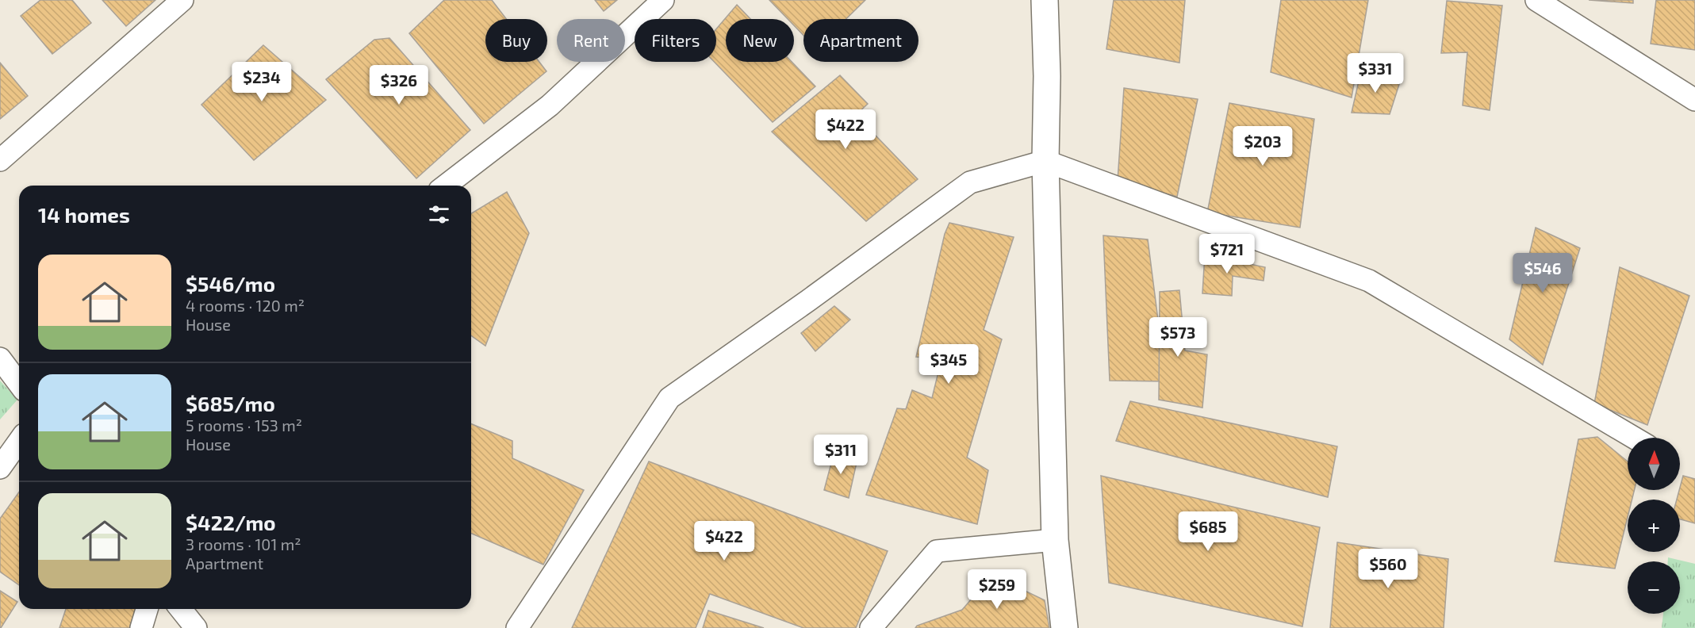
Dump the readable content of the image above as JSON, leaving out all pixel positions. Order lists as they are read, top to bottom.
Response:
{
  "north": "top",
  "page": {
    "chip": [
      "Buy",
      "Rent",
      "Filters",
      "New",
      "Apartment"
    ],
    "price": [
      "$331",
      "$234",
      "$326",
      "$422",
      "$203",
      "$721",
      "$546",
      "$573",
      "$345",
      "$311",
      "$685",
      "$422",
      "$560",
      "$259"
    ],
    "heading": "14 homes",
    "list": [
      {
        "name": "$546/mo",
        "note": "4 rooms · 120 m² · House"
      },
      {
        "name": "$685/mo",
        "note": "5 rooms · 153 m² · House"
      },
      {
        "name": "$422/mo",
        "note": "3 rooms · 101 m² · Apartment"
      }
    ],
    "map_buttons": ["+", "−"]
  }
}
